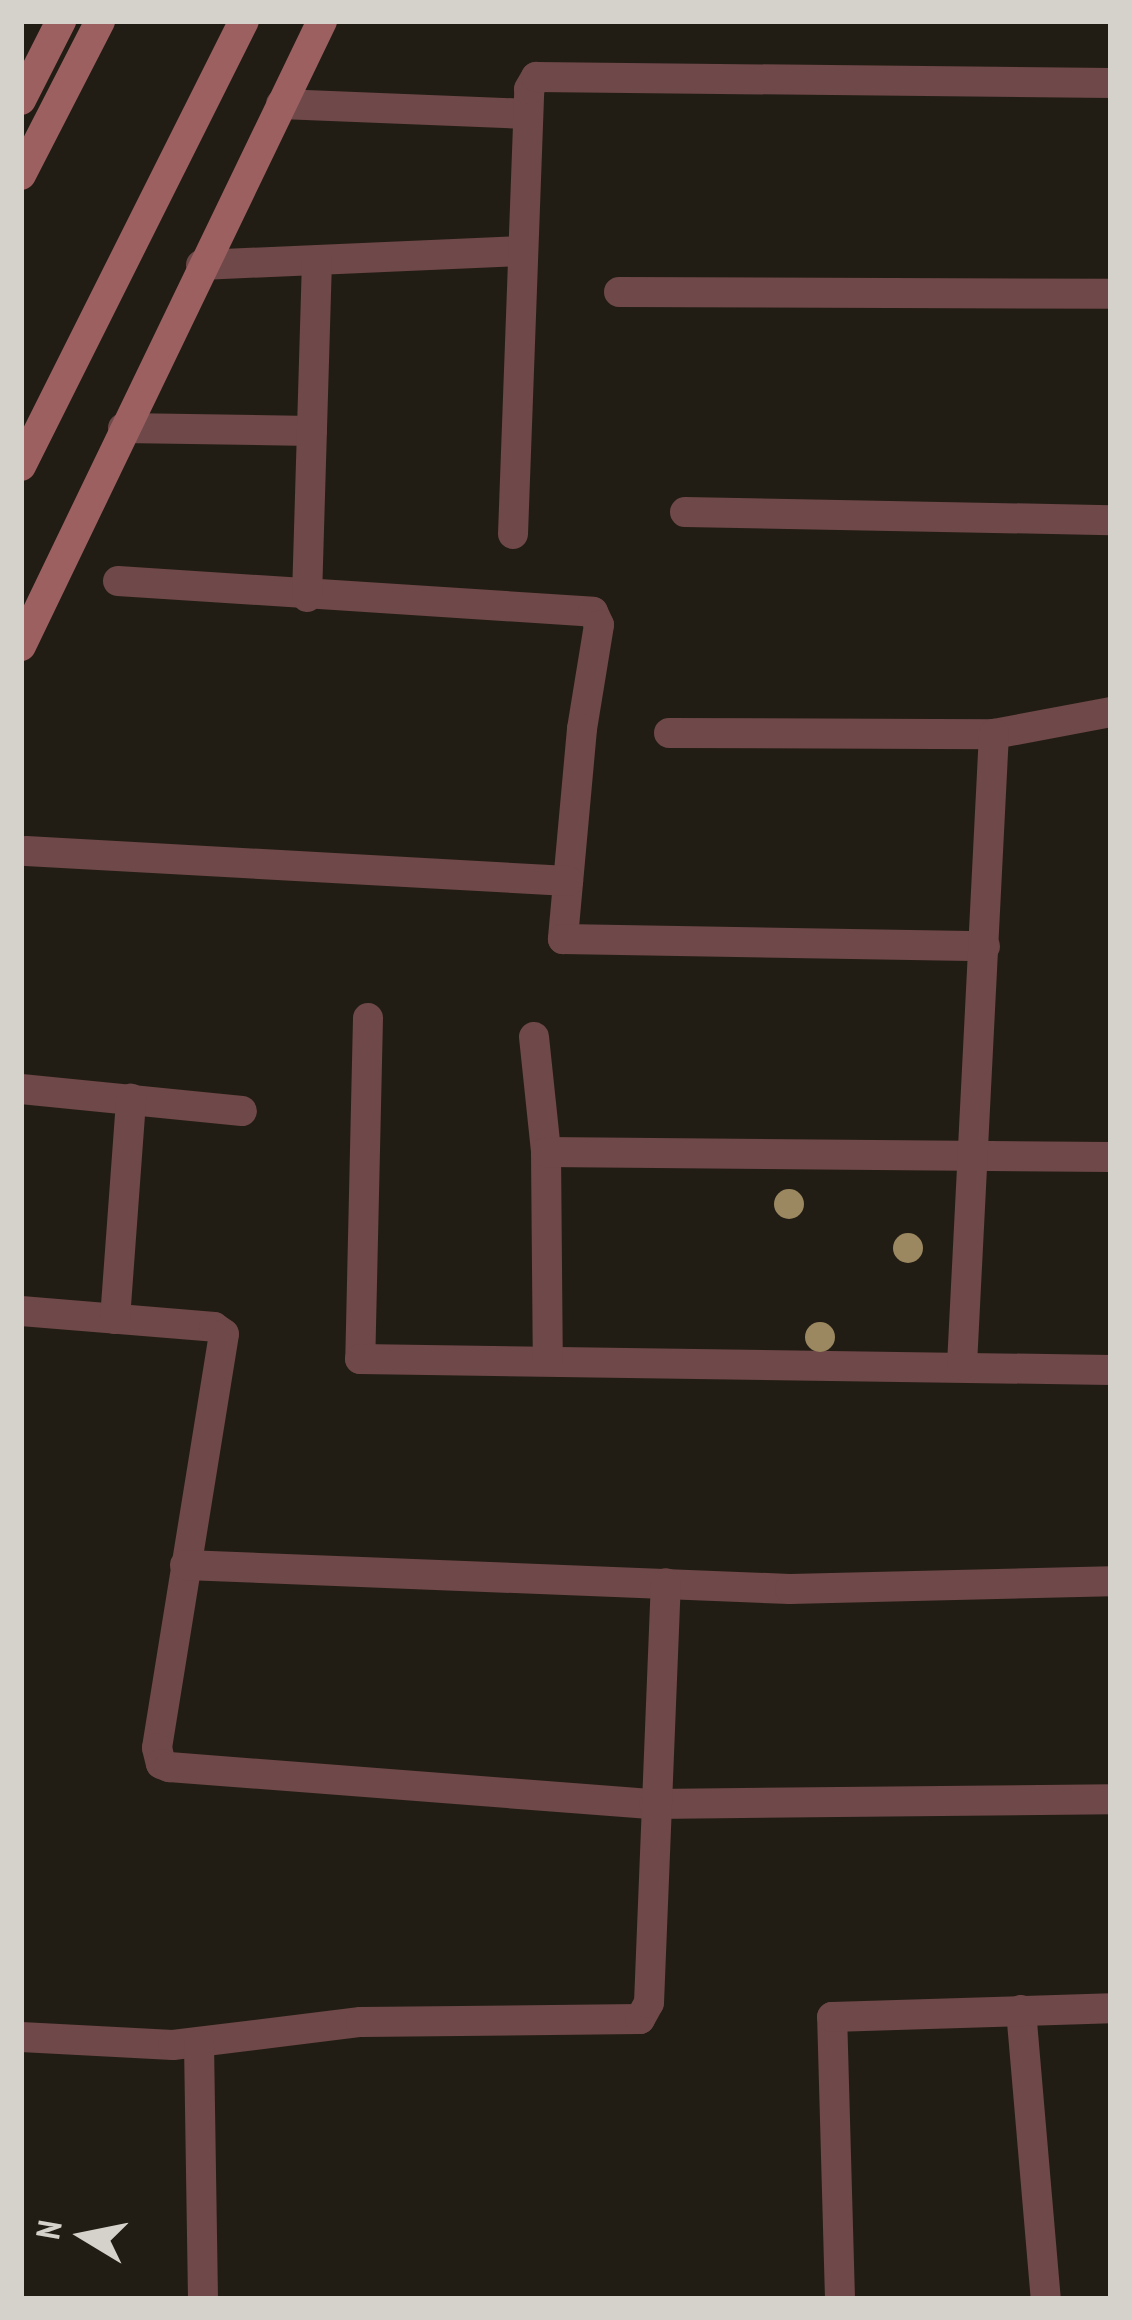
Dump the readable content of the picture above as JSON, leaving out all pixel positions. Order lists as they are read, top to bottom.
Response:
{
  "north": "left"
}
